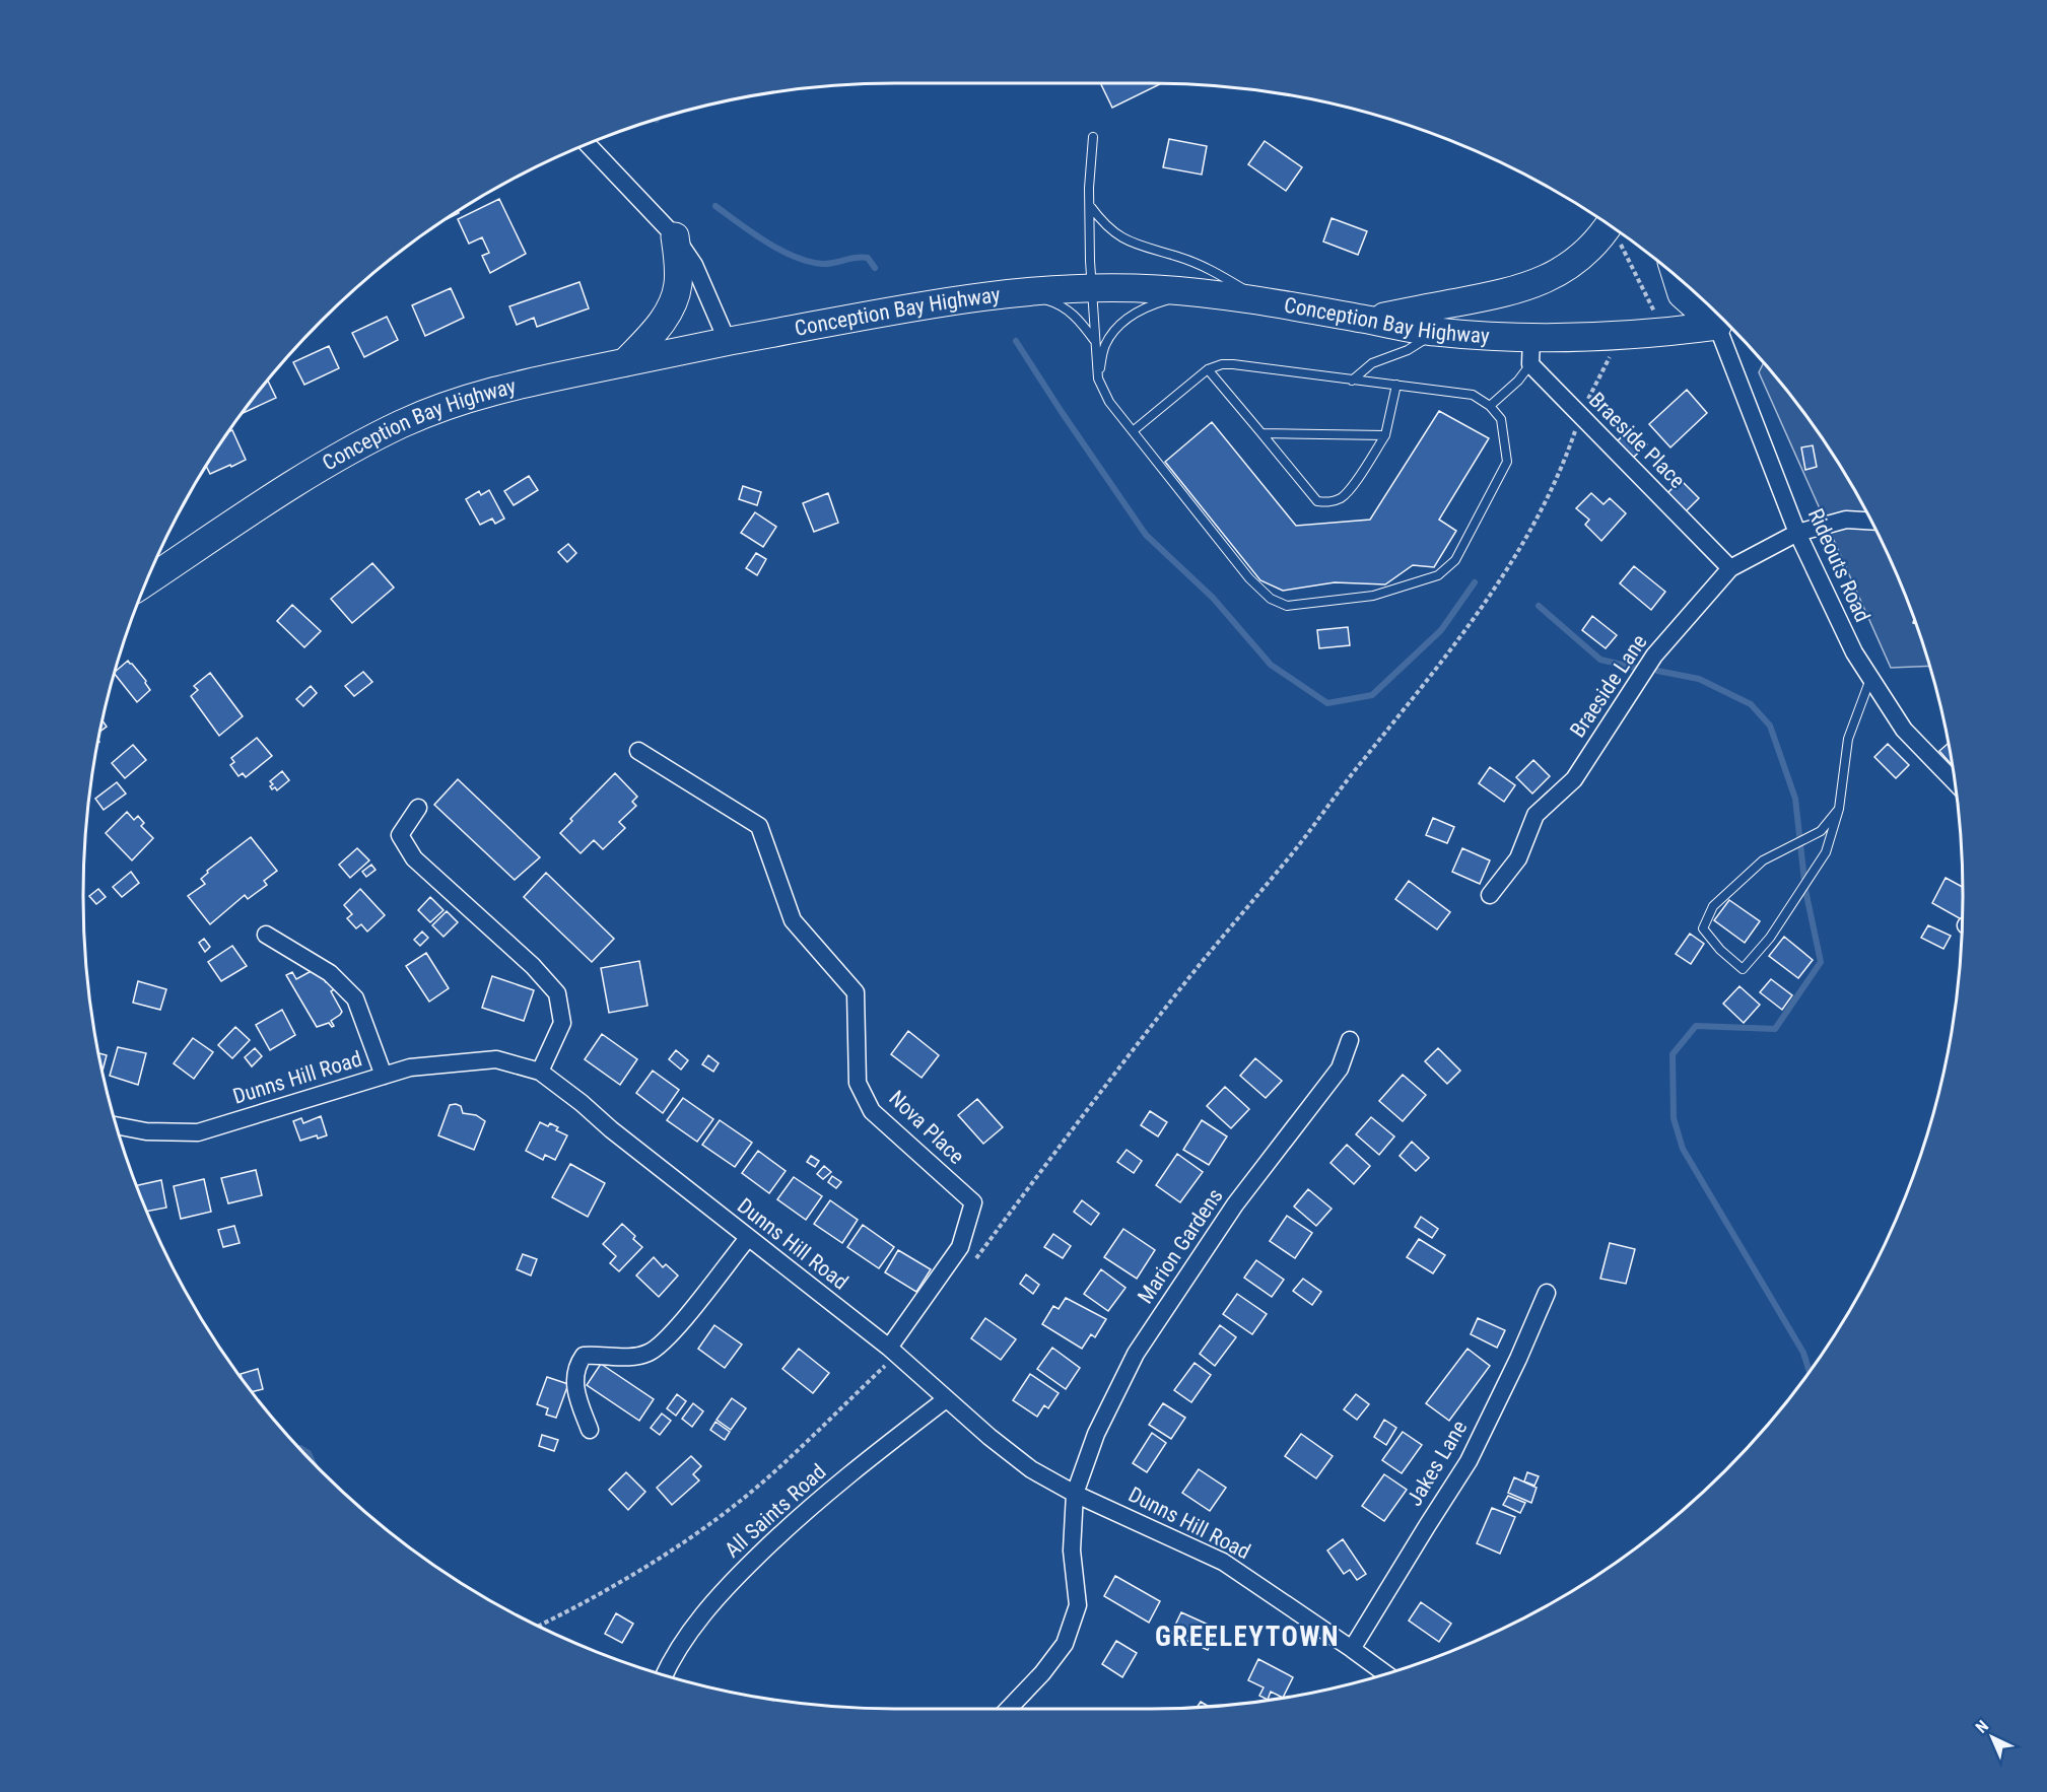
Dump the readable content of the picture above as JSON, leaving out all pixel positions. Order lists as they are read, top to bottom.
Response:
{
  "streets": {
    "main road": ["Conception Bay Highway"],
    "street": [
      "Braeside Place",
      "Rideouts Road",
      "Braeside Lane",
      "Dunns Hill Road",
      "Nova Place",
      "Marion Gardens",
      "Jakes Lane",
      "All Saints Road"
    ]
  },
  "crossings": [
    ["Conception Bay Highway", "Rideouts Road"],
    ["Braeside Place", "Braeside Lane"],
    ["Rideouts Road", "Braeside Lane"],
    ["Dunns Hill Road", "Nova Place"],
    ["Dunns Hill Road", "Marion Gardens"],
    ["Dunns Hill Road", "Jakes Lane"],
    ["Dunns Hill Road", "All Saints Road"]
  ],
  "districts": ["GREELEYTOWN"],
  "north": "top left"
}
